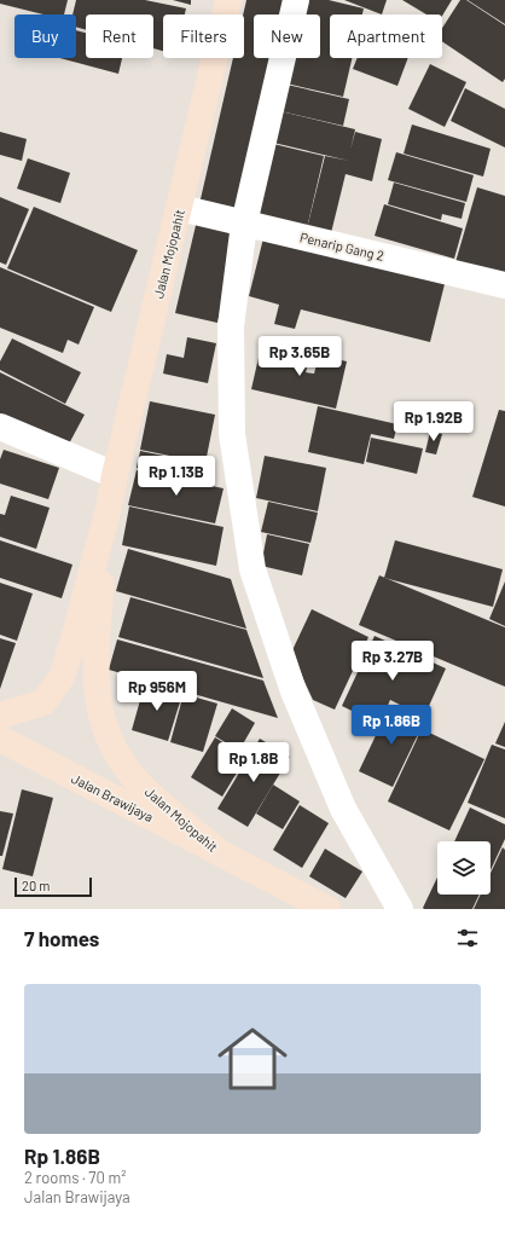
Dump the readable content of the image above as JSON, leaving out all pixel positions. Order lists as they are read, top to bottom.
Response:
{
  "streets": {
    "main road": ["Jalan Mojopahit", "Jalan Brawijaya"],
    "street": ["Penarip Gang 2"]
  },
  "crossings": [
    ["Penarip Gang 2", "Jalan Mojopahit"],
    ["Jalan Mojopahit", "Jalan Brawijaya"]
  ],
  "scale_bar": "20 m",
  "page": {
    "chip": [
      "Buy",
      "Rent",
      "Filters",
      "New",
      "Apartment"
    ],
    "price": [
      "Rp 3.65B",
      "Rp 1.92B",
      "Rp 1.13B",
      "Rp 3.27B",
      "Rp 956M",
      "Rp 1.86B",
      "Rp 1.8B"
    ],
    "scale": "20 m",
    "heading": "7 homes",
    "list": [
      {
        "name": "Rp 1.86B",
        "note": "2 rooms · 70 m² · Jalan Brawijaya"
      }
    ]
  }
}
